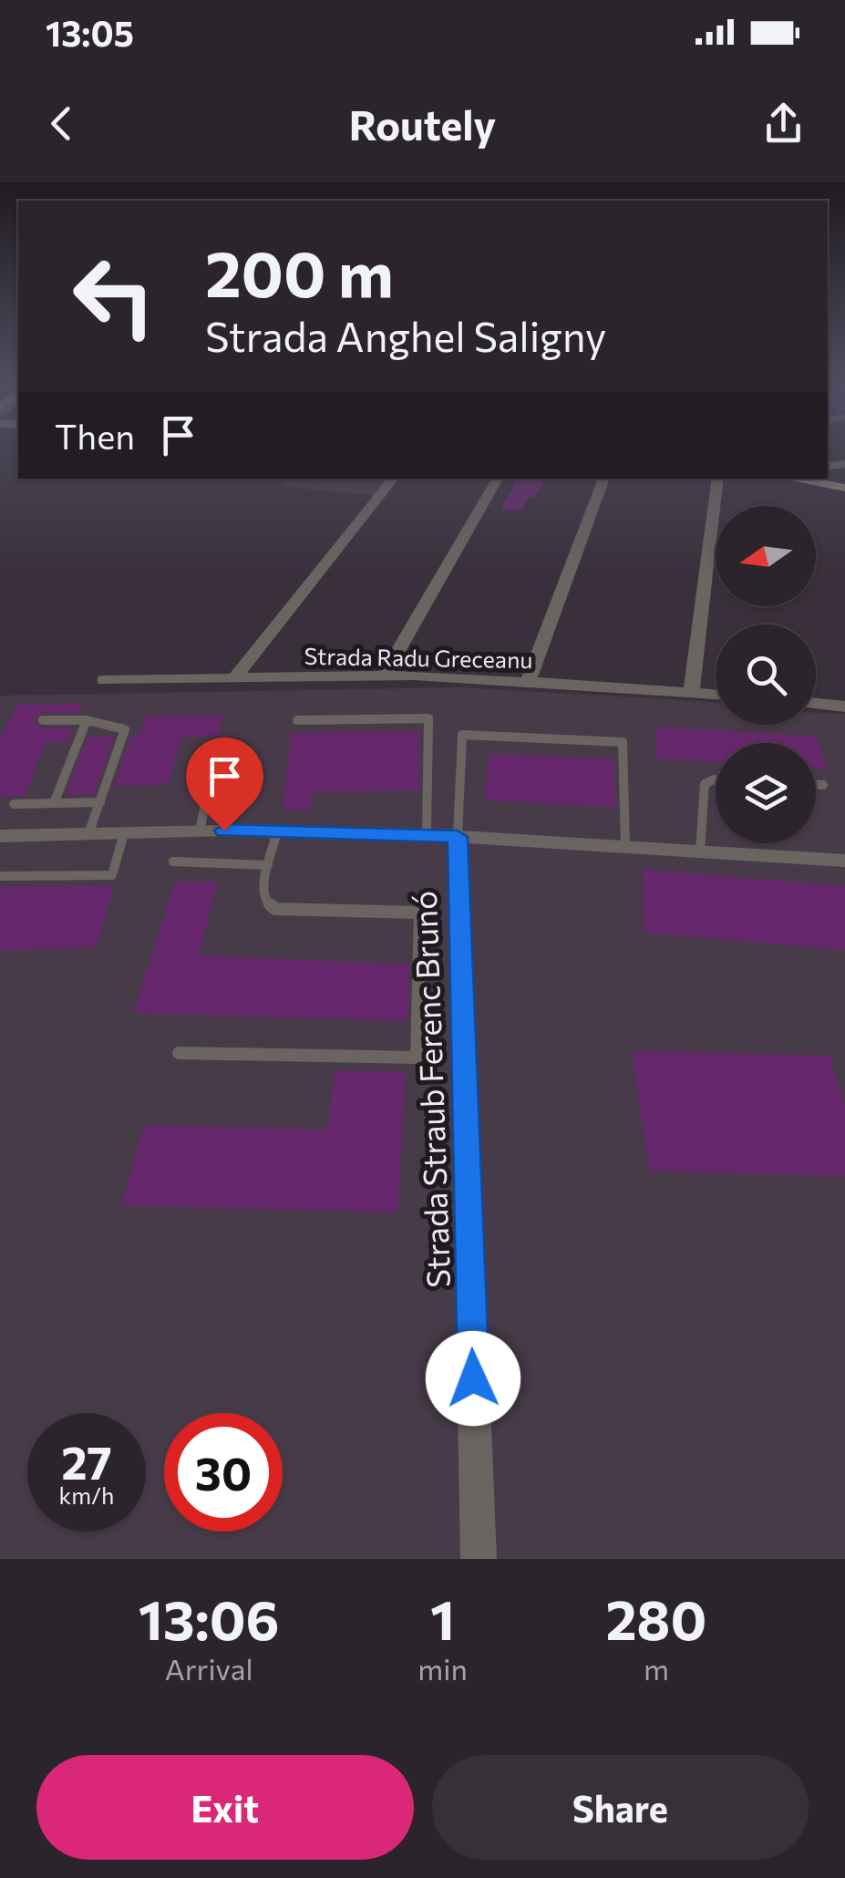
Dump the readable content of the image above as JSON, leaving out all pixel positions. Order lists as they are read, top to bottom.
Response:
{
  "streets": {
    "street": ["Strada Radu Greceanu", "Strada Straub Ferenc Brunó"]
  },
  "north": "left",
  "page": {
    "status": "13:05",
    "header": "Routely",
    "turn": ["200 m", "Strada Anghel Saligny"],
    "then": "Then",
    "speed": "27 km/h",
    "limit": "30",
    "eta": [
      "13:06",
      "Arrival",
      "1",
      "min",
      "280",
      "m"
    ],
    "buttons": ["Exit", "Share"]
  }
}
